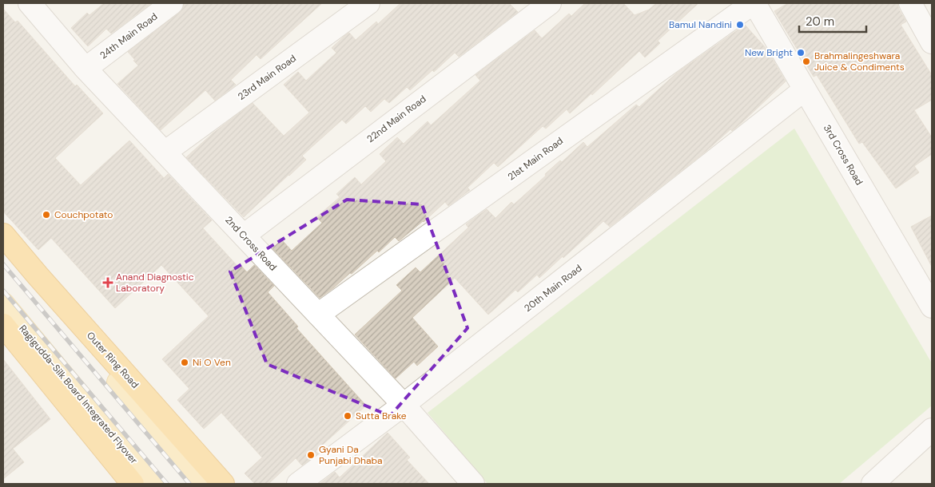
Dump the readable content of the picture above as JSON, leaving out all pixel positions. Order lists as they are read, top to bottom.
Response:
{
  "streets": {
    "highway": ["Outer Ring Road"],
    "main road": ["Ragigudda-Silk Board Integrated Flyover"],
    "street": [
      "24th Main Road",
      "23rd Main Road",
      "22nd Main Road",
      "3rd Cross Road",
      "21st Main Road",
      "2nd Cross Road",
      "20th Main Road"
    ]
  },
  "crossings": [
    ["24th Main Road", "2nd Cross Road"],
    ["23rd Main Road", "2nd Cross Road"],
    ["22nd Main Road", "2nd Cross Road"],
    ["3rd Cross Road", "21st Main Road"],
    ["3rd Cross Road", "20th Main Road"],
    ["21st Main Road", "2nd Cross Road"],
    ["2nd Cross Road", "20th Main Road"]
  ],
  "places": {
    "other": [
      "Bamul Nandini",
      "New Bright",
      "Brahmalingeshwara Juice & Condiments",
      "Couchpotato",
      "Ni O Ven",
      "Sutta Brake",
      "Gyani Da Punjabi Dhaba"
    ],
    "health": ["Anand Diagnostic Laboratory"]
  },
  "scale_bar": "20 m"
}
